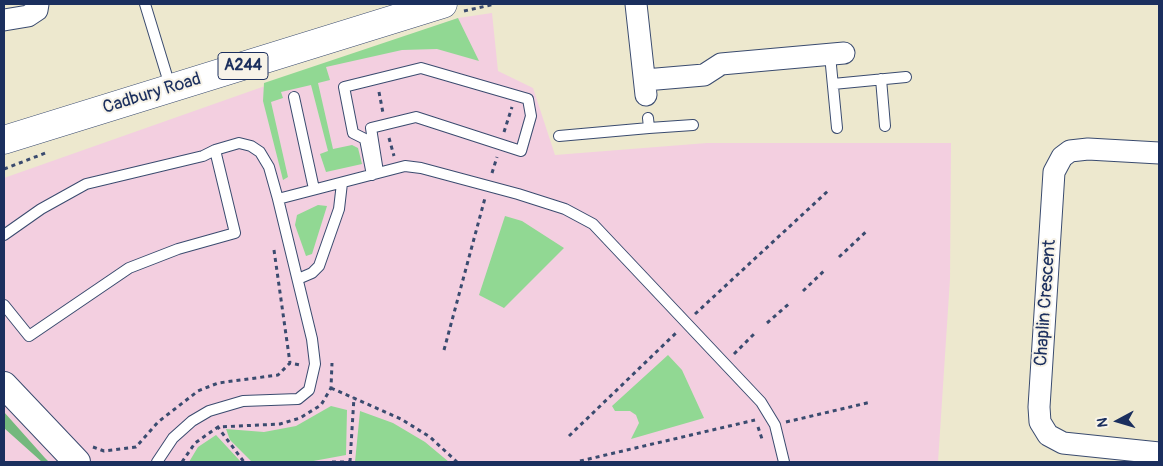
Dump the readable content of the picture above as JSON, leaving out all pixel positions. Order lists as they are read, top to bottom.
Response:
{
  "streets": {
    "main road": ["A244", "Cadbury Road"],
    "street": ["Chaplin Crescent"]
  },
  "north": "left"
}
